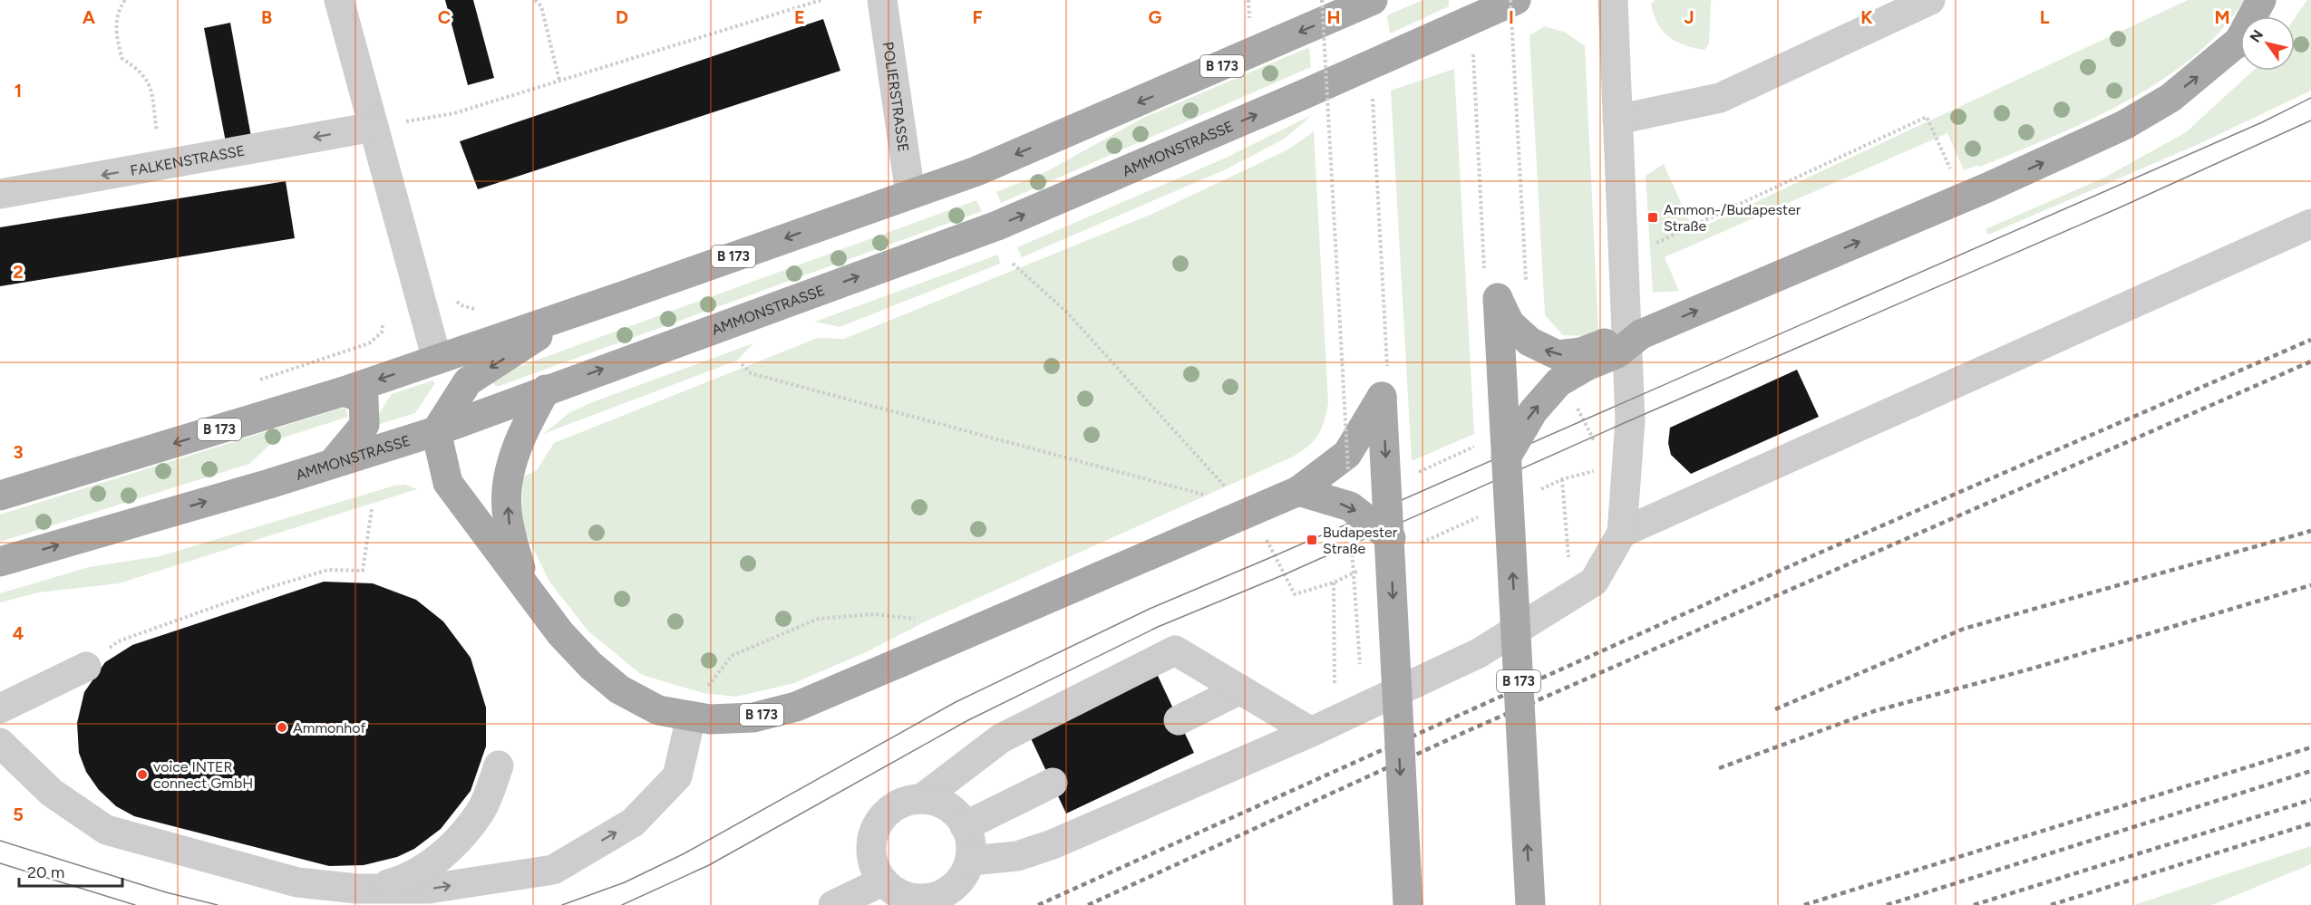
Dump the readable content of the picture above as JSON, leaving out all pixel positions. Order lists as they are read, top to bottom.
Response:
{
  "streets": {
    "main road": ["B 173", "AMMONSTRASSE"],
    "street": ["POLIERSTRASSE", "FALKENSTRASSE"]
  },
  "crossings": [
    ["B 173", "POLIERSTRASSE"],
    ["B 173", "AMMONSTRASSE"]
  ],
  "one_way": ["FALKENSTRASSE"],
  "places": {
    "transit": ["Ammon-/Budapester Straße", "Budapester Straße"],
    "other": ["Ammonhof", "voice INTER connect GmbH"]
  },
  "scale_bar": "20 m",
  "north": "top left",
  "grid": {
    "columns": [
      "A",
      "B",
      "C",
      "D",
      "E",
      "F",
      "G",
      "H",
      "I",
      "J",
      "K",
      "L",
      "M"
    ],
    "rows": [
      "1",
      "2",
      "3",
      "4",
      "5"
    ]
  }
}
